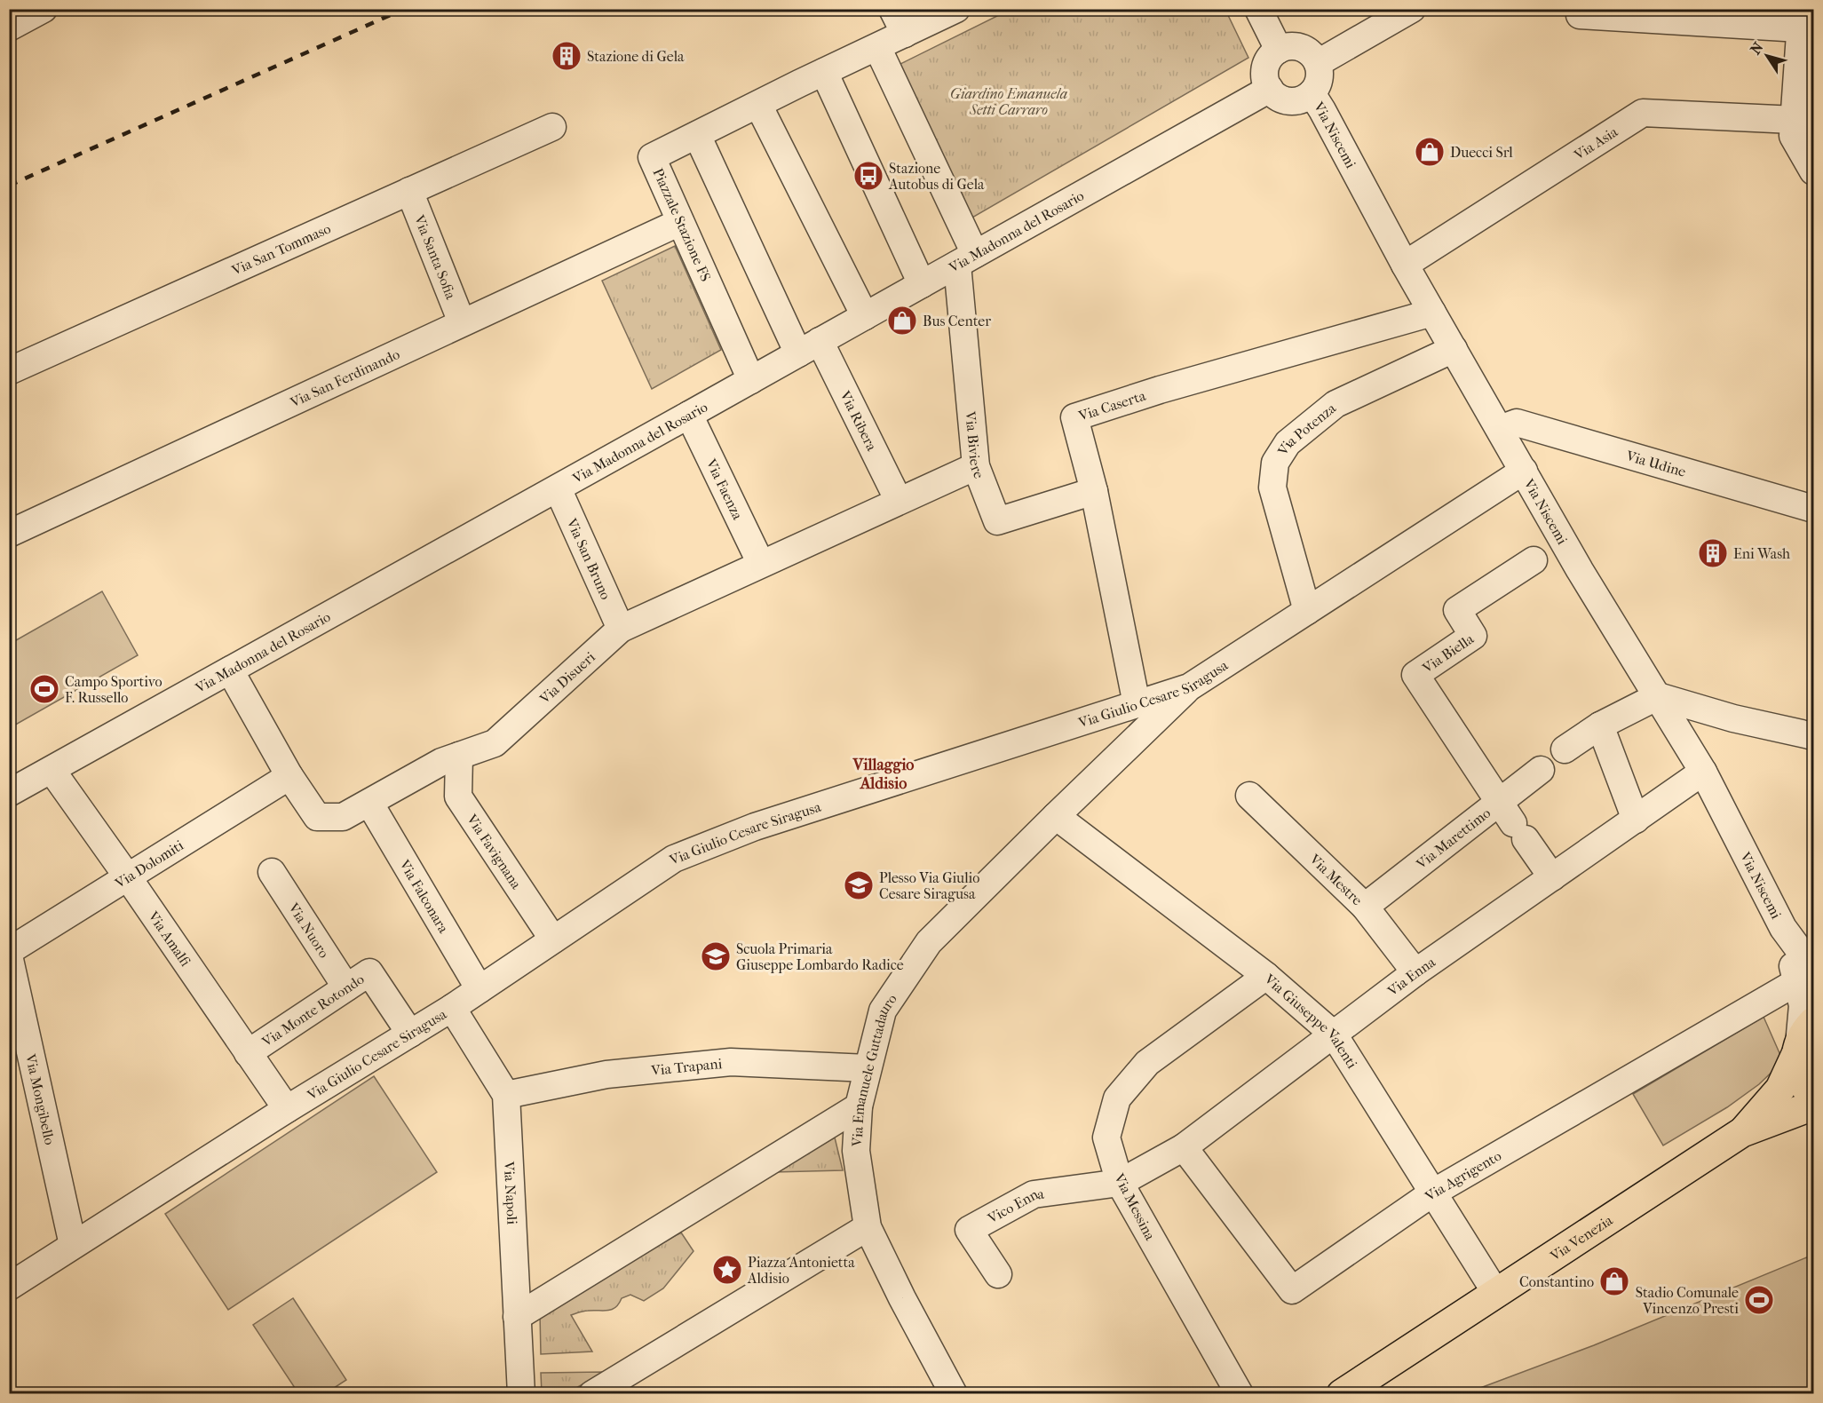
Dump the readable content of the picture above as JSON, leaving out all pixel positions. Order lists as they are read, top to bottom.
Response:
{
  "streets": {
    "main road": ["Via Venezia"],
    "street": [
      "Via Niscemi",
      "Via Asia",
      "Piazzale Stazione FS",
      "Via Madonna del Rosario",
      "Via San Tommaso",
      "Via Santa Sofia",
      "Via San Ferdinando",
      "Via Caserta",
      "Via Ribera",
      "Via Potenza",
      "Via Biviere",
      "Via Udine",
      "Via Faenza",
      "Via San Bruno",
      "Via Biella",
      "Via Disueri",
      "Via Giulio Cesare Siragusa",
      "Via Marettimo",
      "Via Favignana",
      "Via Dolomiti",
      "Via Mestre",
      "Via Falconara",
      "Via Nuoro",
      "Via Amalfi",
      "Via Enna",
      "Via Monte Rotondo",
      "Via Giuseppe Valenti",
      "Via Trapani",
      "Via Emanuele Guttadauro",
      "Via Mongibello",
      "Via Agrigento",
      "Via Napoli",
      "Vico Enna",
      "Via Messina"
    ]
  },
  "crossings": [
    ["Via Niscemi", "Via Asia"],
    ["Via Niscemi", "Via Madonna del Rosario"],
    ["Via Niscemi", "Via Caserta"],
    ["Via Niscemi", "Via Potenza"],
    ["Via Niscemi", "Via Udine"],
    ["Via Niscemi", "Via Giulio Cesare Siragusa"],
    ["Via Niscemi", "Via Enna"],
    ["Via Niscemi", "Via Agrigento"],
    ["Piazzale Stazione FS", "Via Madonna del Rosario"],
    ["Piazzale Stazione FS", "Via San Ferdinando"],
    ["Piazzale Stazione FS", "Via Ribera"],
    ["Via Madonna del Rosario", "Via Ribera"],
    ["Via Madonna del Rosario", "Via Biviere"],
    ["Via Madonna del Rosario", "Via Faenza"],
    ["Via Madonna del Rosario", "Via San Bruno"],
    ["Via Madonna del Rosario", "Via Disueri"],
    ["Via Madonna del Rosario", "Via Amalfi"],
    ["Via San Tommaso", "Via Santa Sofia"],
    ["Via Santa Sofia", "Via San Ferdinando"],
    ["Via Caserta", "Via Biviere"],
    ["Via Caserta", "Via Giulio Cesare Siragusa"],
    ["Via Ribera", "Via Disueri"],
    ["Via Potenza", "Via Giulio Cesare Siragusa"],
    ["Via Biviere", "Via Disueri"],
    ["Via Faenza", "Via Disueri"],
    ["Via San Bruno", "Via Disueri"],
    ["Via Biella", "Via Marettimo"],
    ["Via Biella", "Via Enna"],
    ["Via Disueri", "Via Favignana"],
    ["Via Disueri", "Via Dolomiti"],
    ["Via Disueri", "Via Falconara"],
    ["Via Giulio Cesare Siragusa", "Via Favignana"],
    ["Via Giulio Cesare Siragusa", "Via Falconara"],
    ["Via Giulio Cesare Siragusa", "Via Amalfi"],
    ["Via Giulio Cesare Siragusa", "Via Monte Rotondo"],
    ["Via Giulio Cesare Siragusa", "Via Emanuele Guttadauro"],
    ["Via Giulio Cesare Siragusa", "Via Mongibello"],
    ["Via Giulio Cesare Siragusa", "Via Napoli"],
    ["Via Marettimo", "Via Mestre"],
    ["Via Dolomiti", "Via Amalfi"],
    ["Via Mestre", "Via Enna"],
    ["Via Nuoro", "Via Monte Rotondo"],
    ["Via Amalfi", "Via Monte Rotondo"],
    ["Via Enna", "Via Giuseppe Valenti"],
    ["Via Enna", "Via Agrigento"],
    ["Via Enna", "Vico Enna"],
    ["Via Enna", "Via Messina"],
    ["Via Giuseppe Valenti", "Via Emanuele Guttadauro"],
    ["Via Giuseppe Valenti", "Via Agrigento"],
    ["Via Giuseppe Valenti", "Via Messina"],
    ["Via Giuseppe Valenti", "Via Venezia"],
    ["Via Trapani", "Via Emanuele Guttadauro"],
    ["Via Trapani", "Via Napoli"],
    ["Vico Enna", "Via Messina"]
  ],
  "districts": ["Villaggio Aldisio"],
  "parks": ["Giardino Emanuela Setti Carraro"],
  "places": {
    "building": ["Stazione di Gela", "Eni Wash"],
    "shop": ["Duecci Srl", "Bus Center", "Constantino"],
    "bus stop": ["Stazione Autobus di Gela"],
    "sports": ["Campo Sportivo F. Russello", "Stadio Comunale Vincenzo Presti"],
    "school or university": ["Plesso Via Giulio Cesare Siragusa", "Scuola Primaria Giuseppe Lombardo Radice"],
    "place": ["Piazza Antonietta Aldisio"]
  },
  "north": "top left"
}
